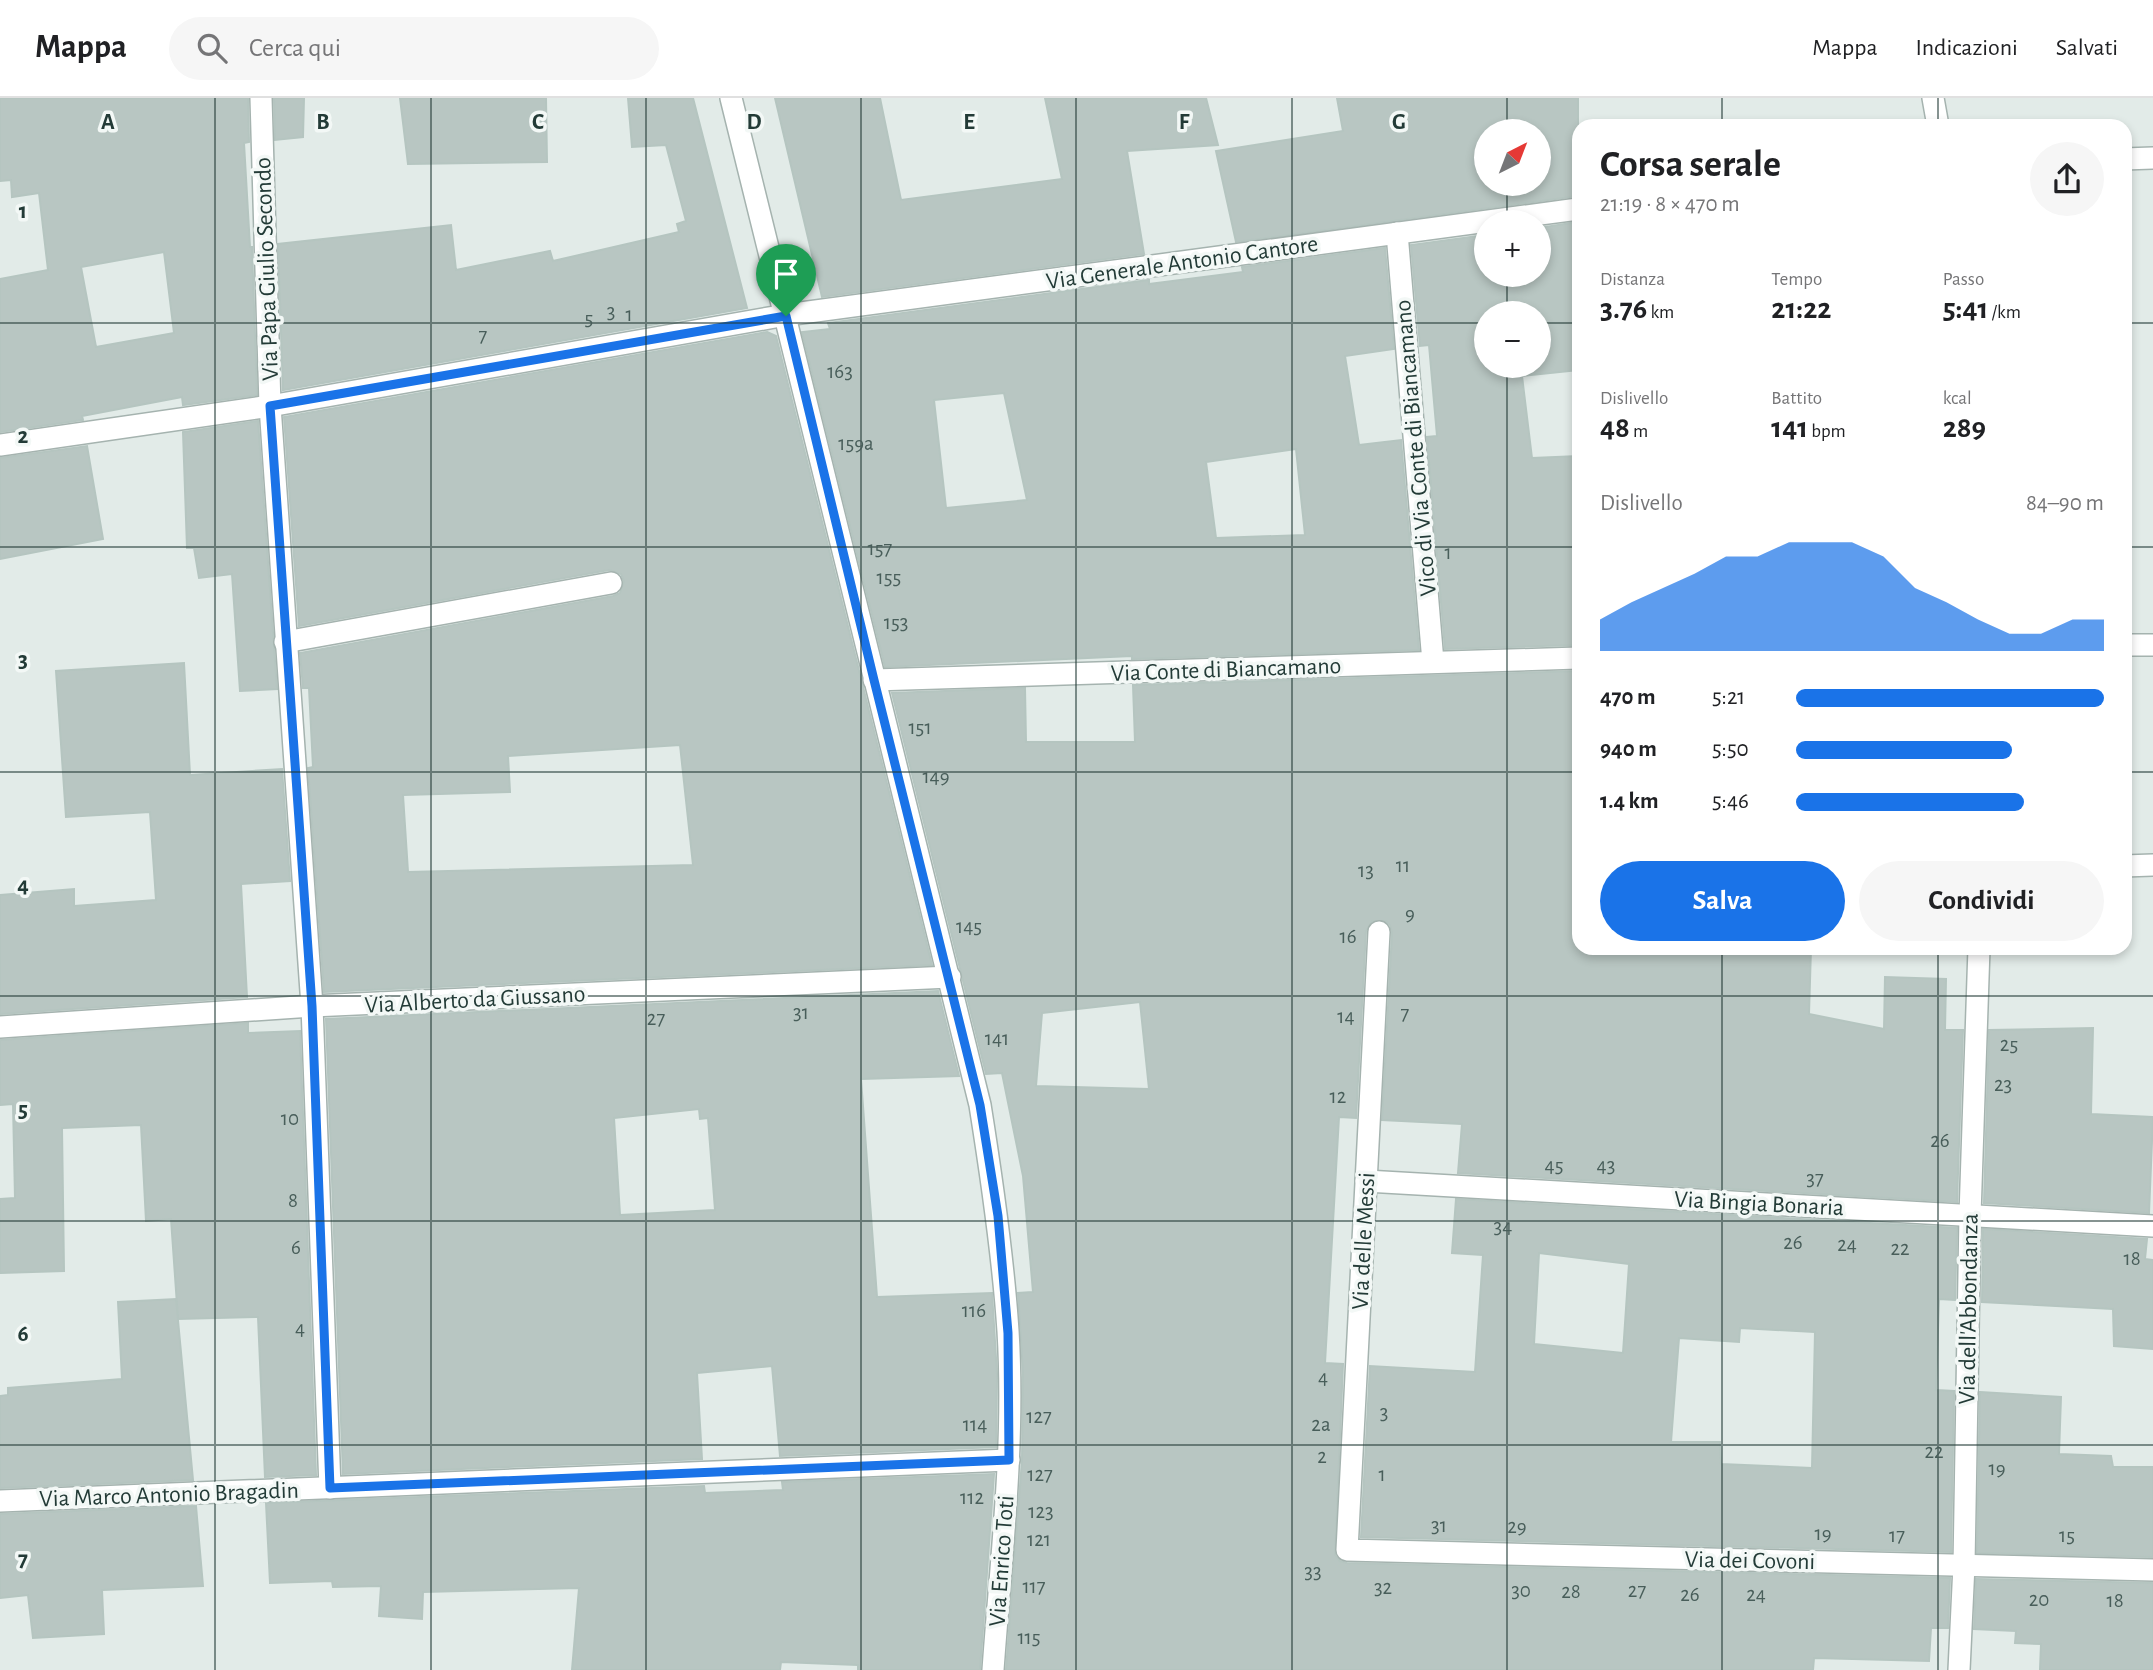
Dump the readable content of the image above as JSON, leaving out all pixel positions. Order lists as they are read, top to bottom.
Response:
{
  "streets": {
    "street": [
      "Via Generale Antonio Cantore",
      "Via Papa Giulio Secondo",
      "Vico di Via Conte di Biancamano",
      "Via Conte di Biancamano",
      "Via Alberto da Giussano",
      "Via Bingia Bonaria",
      "Via delle Messi",
      "Via dell'Abbondanza",
      "Via Marco Antonio Bragadin",
      "Via dei Covoni",
      "Via Enrico Toti"
    ]
  },
  "crossings": [
    ["Via Generale Antonio Cantore", "Via Papa Giulio Secondo"],
    ["Via Generale Antonio Cantore", "Vico di Via Conte di Biancamano"],
    ["Via Generale Antonio Cantore", "Via Enrico Toti"],
    ["Via Papa Giulio Secondo", "Via Alberto da Giussano"],
    ["Via Papa Giulio Secondo", "Via Marco Antonio Bragadin"],
    ["Vico di Via Conte di Biancamano", "Via Conte di Biancamano"],
    ["Via Conte di Biancamano", "Via Enrico Toti"],
    ["Via Alberto da Giussano", "Via Enrico Toti"],
    ["Via Bingia Bonaria", "Via delle Messi"],
    ["Via Bingia Bonaria", "Via dell'Abbondanza"],
    ["Via delle Messi", "Via dei Covoni"],
    ["Via dell'Abbondanza", "Via dei Covoni"],
    ["Via Marco Antonio Bragadin", "Via Enrico Toti"]
  ],
  "house_numbers": [
    "3",
    "1",
    "5",
    "7",
    "163",
    "159a",
    "157",
    "1",
    "155",
    "153",
    "151",
    "149",
    "11",
    "13",
    "9",
    "145",
    "16",
    "31",
    "7",
    "14",
    "27",
    "141",
    "25",
    "23",
    "12",
    "10",
    "26",
    "45",
    "43",
    "37",
    "8",
    "34",
    "26",
    "24",
    "6",
    "22",
    "18",
    "116",
    "4",
    "4",
    "3",
    "127",
    "114",
    "2a",
    "22",
    "2",
    "19",
    "127",
    "1",
    "112",
    "123",
    "31",
    "29",
    "19",
    "17",
    "15",
    "121",
    "33",
    "117",
    "32",
    "30",
    "27",
    "28",
    "26",
    "24",
    "20",
    "18",
    "115"
  ],
  "north": "top right",
  "page": {
    "header": "Mappa",
    "search": "Cerca qui",
    "nav": ["Mappa", "Indicazioni", "Salvati"],
    "map_buttons": ["+", "−"],
    "heading": ["Corsa serale", "21:19 · 8 × 470 m"],
    "stats": [
      ["Distanza", "3.76 km"],
      ["Tempo", "21:22"],
      ["Passo", "5:41 /km"],
      ["Dislivello", "48 m"],
      ["Battito", "141 bpm"],
      ["kcal", "289"]
    ],
    "chart": ["Dislivello", "84–90 m"],
    "list": [
      {
        "name": "470 m",
        "note": "5:21"
      },
      {
        "name": "940 m",
        "note": "5:50"
      },
      {
        "name": "1.4 km",
        "note": "5:46"
      }
    ],
    "buttons": ["Salva", "Condividi"]
  },
  "grid": {
    "columns": [
      "A",
      "B",
      "C",
      "D",
      "E",
      "F",
      "G"
    ],
    "rows": [
      "1",
      "2",
      "3",
      "4",
      "5",
      "6",
      "7"
    ]
  }
}
